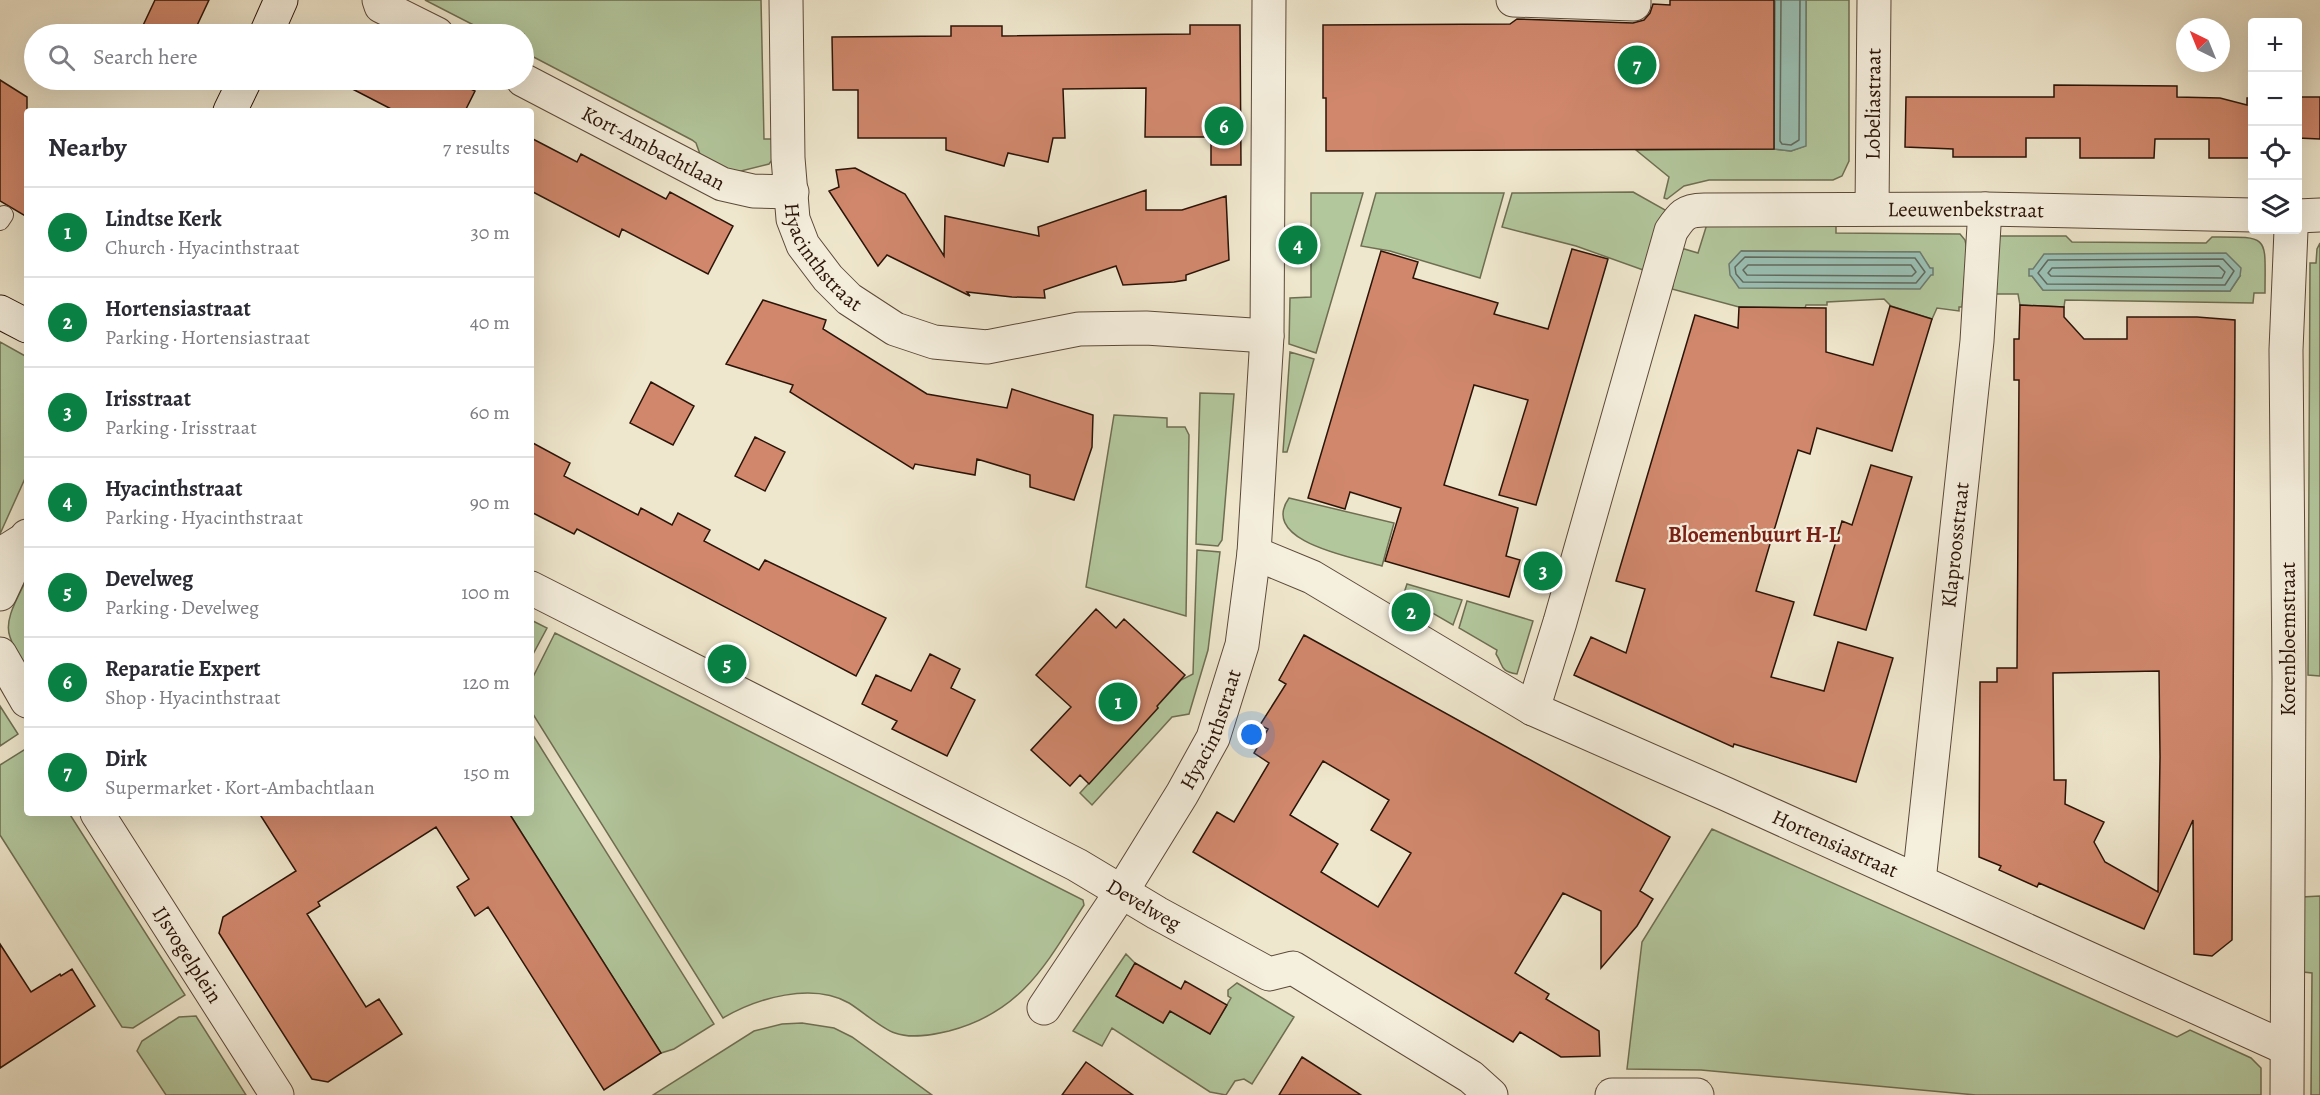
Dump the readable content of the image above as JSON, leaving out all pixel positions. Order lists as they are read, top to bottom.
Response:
{
  "streets": {
    "street": [
      "Lobeliastraat",
      "Kort-Ambachtlaan",
      "Leeuwenbekstraat",
      "Hyacinthstraat",
      "Klaproosstraat",
      "Korenbloemstraat",
      "Hortensiastraat",
      "Develweg",
      "IJsvogelplein"
    ]
  },
  "crossings": [
    ["Lobeliastraat", "Leeuwenbekstraat"],
    ["Kort-Ambachtlaan", "Hyacinthstraat"],
    ["Leeuwenbekstraat", "Klaproosstraat"],
    ["Leeuwenbekstraat", "Hortensiastraat"],
    ["Hyacinthstraat", "Hortensiastraat"],
    ["Hyacinthstraat", "Develweg"],
    ["Klaproosstraat", "Hortensiastraat"],
    ["Korenbloemstraat", "Hortensiastraat"]
  ],
  "districts": ["Bloemenbuurt H-L"],
  "north": "top left",
  "page": {
    "map_buttons": ["+", "−"],
    "search": "Search here",
    "pins": [
      "7",
      "6",
      "4",
      "3",
      "2",
      "5",
      "1"
    ],
    "heading": ["Nearby", "7 results"],
    "list": [
      {
        "mark": "1",
        "name": "Lindtse Kerk",
        "note": "Church · Hyacinthstraat",
        "value": "30 m"
      },
      {
        "mark": "2",
        "name": "Hortensiastraat",
        "note": "Parking · Hortensiastraat",
        "value": "40 m"
      },
      {
        "mark": "3",
        "name": "Irisstraat",
        "note": "Parking · Irisstraat",
        "value": "60 m"
      },
      {
        "mark": "4",
        "name": "Hyacinthstraat",
        "note": "Parking · Hyacinthstraat",
        "value": "90 m"
      },
      {
        "mark": "5",
        "name": "Develweg",
        "note": "Parking · Develweg",
        "value": "100 m"
      },
      {
        "mark": "6",
        "name": "Reparatie Expert",
        "note": "Shop · Hyacinthstraat",
        "value": "120 m"
      },
      {
        "mark": "7",
        "name": "Dirk",
        "note": "Supermarket · Kort-Ambachtlaan",
        "value": "150 m"
      }
    ]
  }
}
